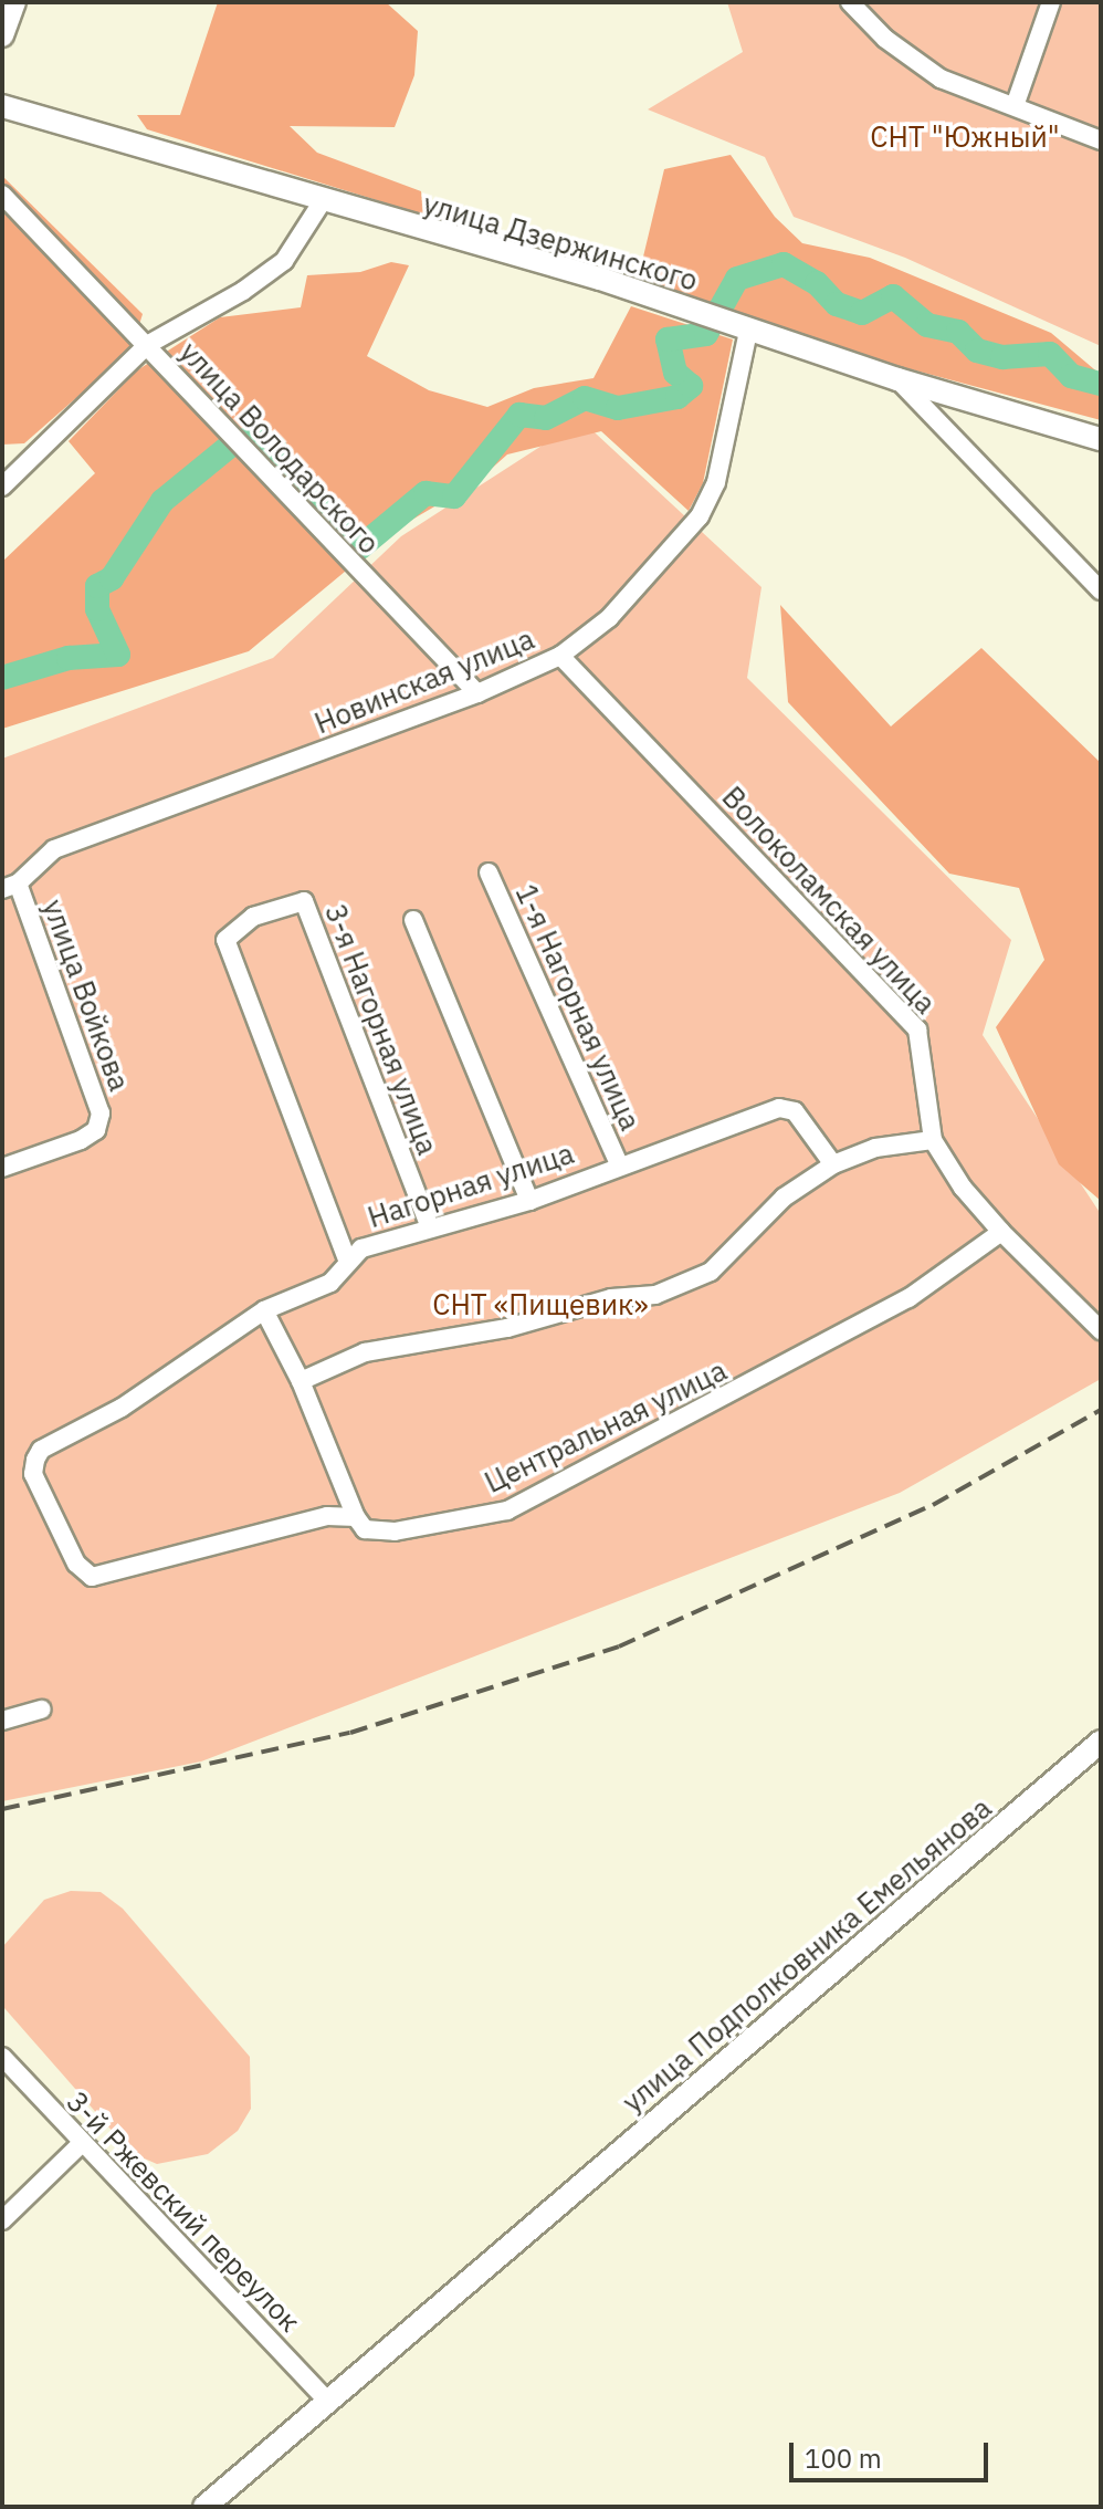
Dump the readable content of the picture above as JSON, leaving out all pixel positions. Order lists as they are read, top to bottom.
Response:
{
  "streets": {
    "main road": ["улица Дзержинского", "улица Подполковника Емельянова"],
    "street": [
      "улица Володарского",
      "Новинская улица",
      "Волоколамская улица",
      "улица Войкова",
      "1-я Нагорная улица",
      "3-я Нагорная улица",
      "Нагорная улица",
      "Центральная улица",
      "3-й Ржевский переулок"
    ]
  },
  "crossings": [
    ["улица Дзержинского", "Новинская улица"],
    ["улица Володарского", "Новинская улица"],
    ["Новинская улица", "Волоколамская улица"],
    ["Новинская улица", "улица Войкова"],
    ["Волоколамская улица", "Центральная улица"],
    ["1-я Нагорная улица", "Нагорная улица"],
    ["3-я Нагорная улица", "Нагорная улица"],
    ["Нагорная улица", "Центральная улица"],
    ["улица Подполковника Емельянова", "3-й Ржевский переулок"]
  ],
  "parks": ["СНТ \"Южный\"", "СНТ «Пищевик»"],
  "scale_bar": "100 m"
}
